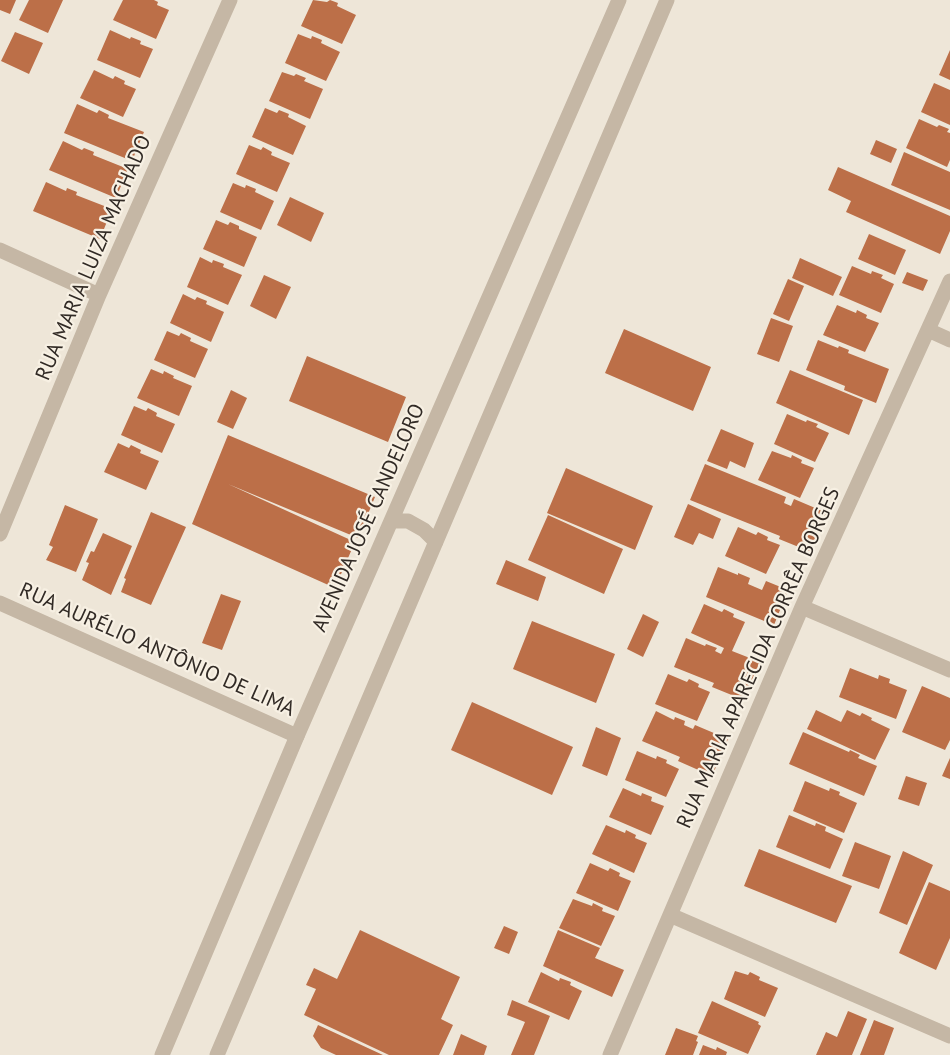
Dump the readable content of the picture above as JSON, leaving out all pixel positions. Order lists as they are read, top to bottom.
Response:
{
  "streets": {
    "street": [
      "RUA MARIA LUIZA MACHADO",
      "AVENIDA JOSÉ CANDELORO",
      "RUA AURÉLIO ANTÔNIO DE LIMA",
      "RUA MARIA APARECIDA CORRÊA BORGES"
    ]
  },
  "crossings": [
    ["AVENIDA JOSÉ CANDELORO", "RUA AURÉLIO ANTÔNIO DE LIMA"]
  ]
}
